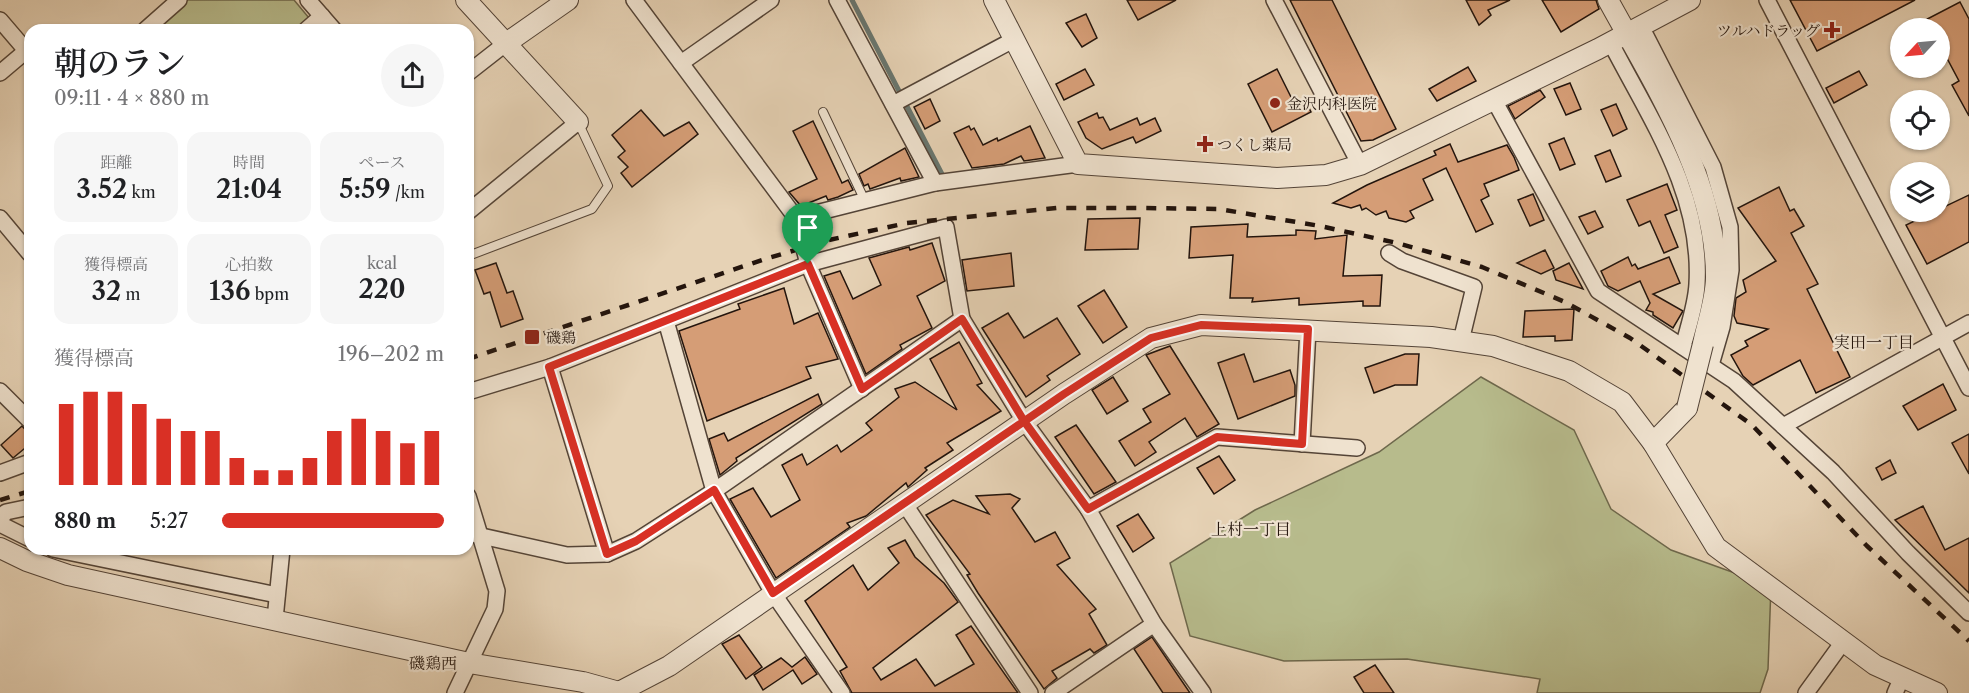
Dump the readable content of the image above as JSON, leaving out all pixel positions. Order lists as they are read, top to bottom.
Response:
{
  "districts": ["実田一丁目", "上村一丁目", "磯鶏西"],
  "places": {
    "health": ["ツルハドラッグ", "つくし薬局"],
    "other": ["金沢内科医院"],
    "transit": ["磯鶏"]
  },
  "north": "bottom left",
  "page": {
    "heading": ["朝のラン", "09:11 · 4 × 880 m"],
    "stats": [
      ["距離", "3.52 km"],
      ["時間", "21:04"],
      ["ペース", "5:59 /km"],
      ["獲得標高", "32 m"],
      ["心拍数", "136 bpm"],
      ["kcal", "220"]
    ],
    "chart": ["獲得標高", "196–202 m"],
    "list": [
      {
        "name": "880 m",
        "note": "5:27"
      }
    ]
  }
}
